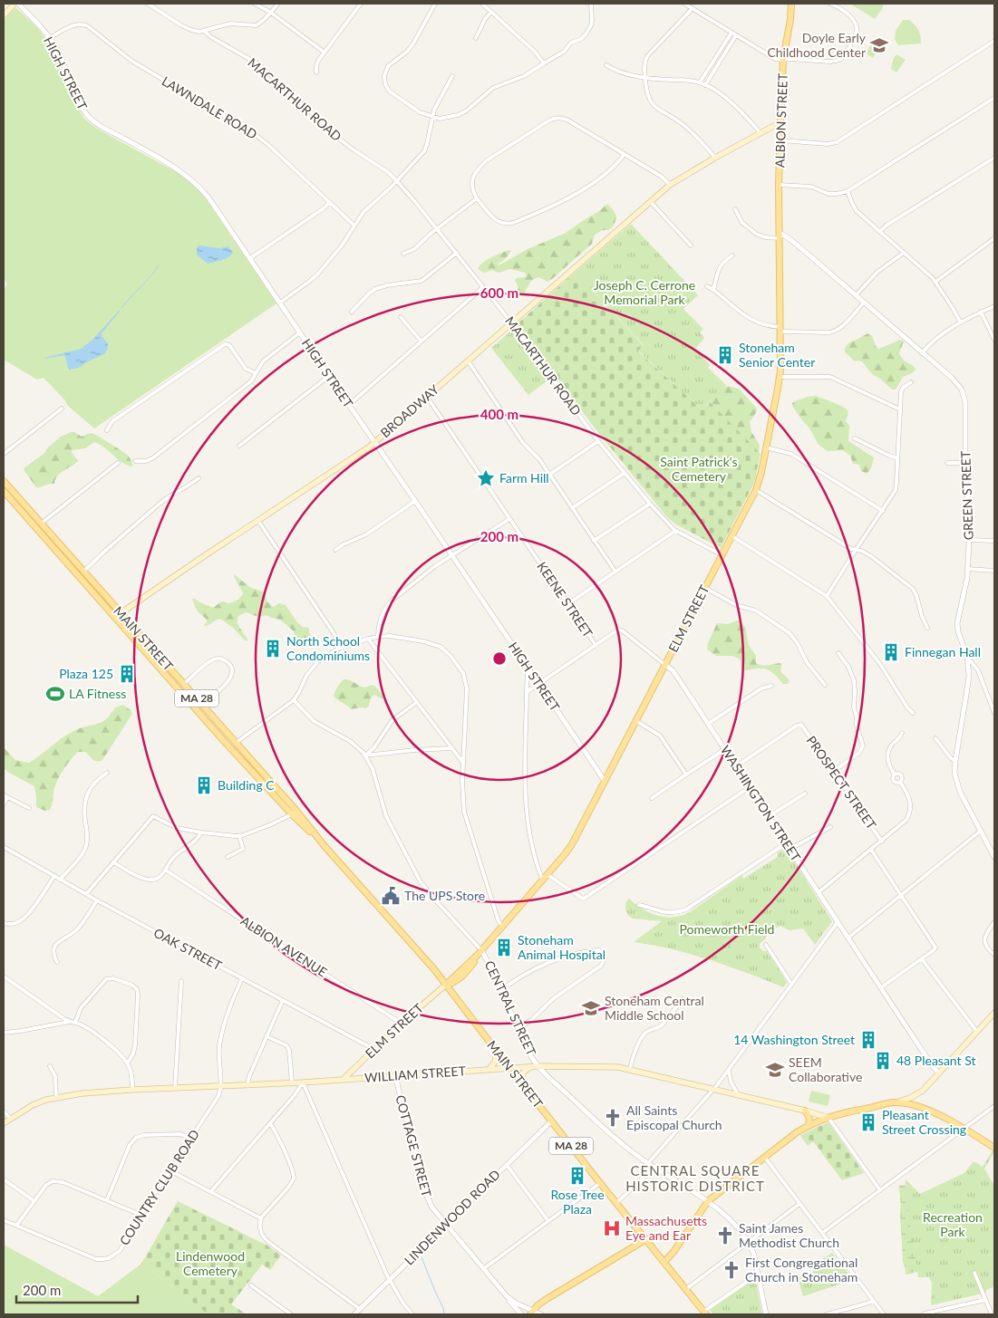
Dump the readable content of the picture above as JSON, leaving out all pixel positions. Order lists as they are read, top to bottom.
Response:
{
  "streets": {
    "main road": [
      "ALBION STREET",
      "BROADWAY",
      "ELM STREET",
      "MAIN STREET",
      "MA 28",
      "WILLIAM STREET"
    ],
    "street": [
      "HIGH STREET",
      "MACARTHUR ROAD",
      "LAWNDALE ROAD",
      "GREEN STREET",
      "KEENE STREET",
      "PROSPECT STREET",
      "WASHINGTON STREET",
      "ALBION AVENUE",
      "OAK STREET",
      "CENTRAL STREET",
      "COTTAGE STREET",
      "COUNTRY CLUB ROAD",
      "LINDENWOOD ROAD"
    ]
  },
  "crossings": [
    ["HIGH STREET", "LAWNDALE ROAD"],
    ["HIGH STREET", "BROADWAY"],
    ["HIGH STREET", "ELM STREET"],
    ["HIGH STREET", "WASHINGTON STREET"],
    ["MACARTHUR ROAD", "BROADWAY"],
    ["MACARTHUR ROAD", "ELM STREET"],
    ["ALBION STREET", "BROADWAY"],
    ["ALBION STREET", "GREEN STREET"],
    ["ALBION STREET", "ELM STREET"],
    ["BROADWAY", "KEENE STREET"],
    ["BROADWAY", "MAIN STREET"],
    ["GREEN STREET", "ELM STREET"],
    ["KEENE STREET", "WASHINGTON STREET"],
    ["ELM STREET", "MAIN STREET"],
    ["ELM STREET", "WASHINGTON STREET"],
    ["ELM STREET", "ALBION AVENUE"],
    ["ELM STREET", "OAK STREET"],
    ["ELM STREET", "CENTRAL STREET"],
    ["ELM STREET", "WILLIAM STREET"],
    ["MAIN STREET", "WILLIAM STREET"],
    ["MAIN STREET", "LINDENWOOD ROAD"],
    ["PROSPECT STREET", "WASHINGTON STREET"],
    ["CENTRAL STREET", "WILLIAM STREET"],
    ["WILLIAM STREET", "COTTAGE STREET"],
    ["WILLIAM STREET", "COUNTRY CLUB ROAD"],
    ["COTTAGE STREET", "LINDENWOOD ROAD"]
  ],
  "districts": ["CENTRAL SQUARE HISTORIC DISTRICT"],
  "parks": [
    "Joseph C. Cerrone Memorial Park",
    "Saint Patrick's Cemetery",
    "Pomeworth Field",
    "Recreation Park",
    "Lindenwood Cemetery"
  ],
  "places": {
    "school or university": ["Doyle Early Childhood Center", "Stoneham Central Middle School", "SEEM Collaborative"],
    "building": [
      "Stoneham Senior Center",
      "North School Condominiums",
      "Finnegan Hall",
      "Plaza 125",
      "Building C",
      "Stoneham Animal Hospital",
      "14 Washington Street",
      "48 Pleasant St",
      "Pleasant Street Crossing",
      "Rose Tree Plaza"
    ],
    "place": ["Farm Hill"],
    "sports": ["LA Fitness"],
    "public building": ["The UPS Store"],
    "church": ["All Saints Episcopal Church", "Saint James Methodist Church", "First Congregational Church in Stoneham"],
    "hospital": ["Massachusetts Eye and Ear"]
  },
  "scale_bar": "200 m",
  "rings": ["600 m", "400 m", "200 m"]
}
